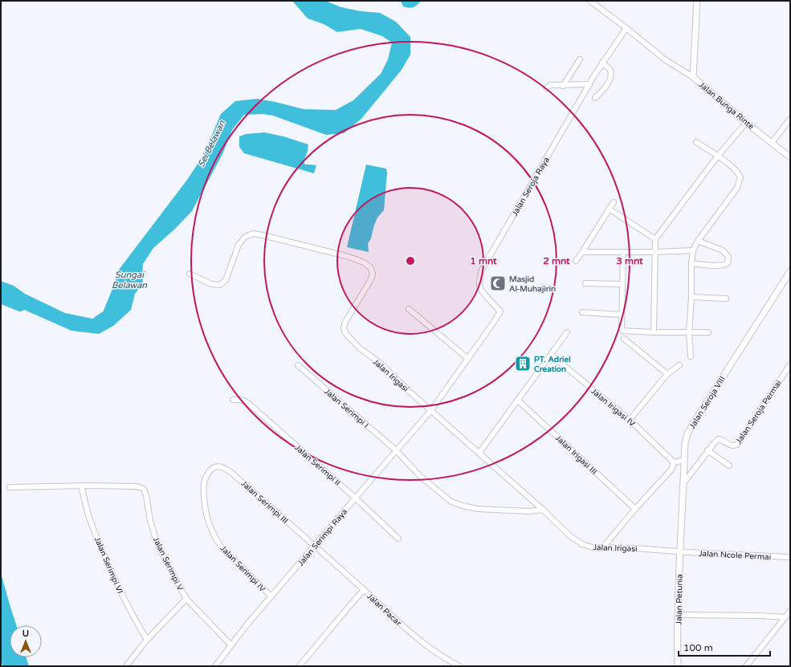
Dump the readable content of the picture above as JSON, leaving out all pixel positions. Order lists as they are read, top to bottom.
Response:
{
  "streets": {
    "street": [
      "Jalan Bunga Rinte",
      "Jalan Seroja Raya",
      "Jalan Irigasi",
      "Jalan Seroja VIII",
      "Jalan Irigasi IV",
      "Jalan Serimpi I",
      "Jalan Seroja Permai",
      "Jalan Irigasi III",
      "Jalan Serimpi II",
      "Jalan Serimpi III",
      "Jalan Serimpi Raya",
      "Jalan Ncole Permai",
      "Jalan Serimpi V",
      "Jalan Serimpi VI",
      "Jalan Serimpi IV",
      "Jalan Petunia",
      "Jalan Pacar"
    ]
  },
  "crossings": [
    ["Jalan Seroja Raya", "Jalan Irigasi"],
    ["Jalan Seroja Raya", "Jalan Serimpi Raya"],
    ["Jalan Irigasi", "Jalan Seroja VIII"],
    ["Jalan Irigasi", "Jalan Serimpi I"],
    ["Jalan Irigasi", "Jalan Serimpi Raya"],
    ["Jalan Irigasi", "Jalan Ncole Permai"],
    ["Jalan Irigasi", "Jalan Petunia"],
    ["Jalan Seroja VIII", "Jalan Seroja Permai"],
    ["Jalan Seroja VIII", "Jalan Ncole Permai"],
    ["Jalan Seroja VIII", "Jalan Petunia"],
    ["Jalan Serimpi I", "Jalan Serimpi Raya"],
    ["Jalan Serimpi II", "Jalan Serimpi Raya"],
    ["Jalan Serimpi III", "Jalan Serimpi Raya"],
    ["Jalan Serimpi III", "Jalan Serimpi IV"],
    ["Jalan Serimpi III", "Jalan Pacar"],
    ["Jalan Serimpi Raya", "Jalan Serimpi V"],
    ["Jalan Serimpi Raya", "Jalan Serimpi IV"],
    ["Jalan Serimpi Raya", "Jalan Pacar"],
    ["Jalan Ncole Permai", "Jalan Petunia"],
    ["Jalan Serimpi V", "Jalan Serimpi VI"]
  ],
  "water": ["Sei Belawan", "Sungai Belawan"],
  "places": {
    "mosque": ["Masjid Al-Muhajirin"],
    "building": ["PT. Adriel Creation"]
  },
  "scale_bar": "100 m",
  "north": "top",
  "rings": ["1 mnt", "2 mnt", "3 mnt"]
}
